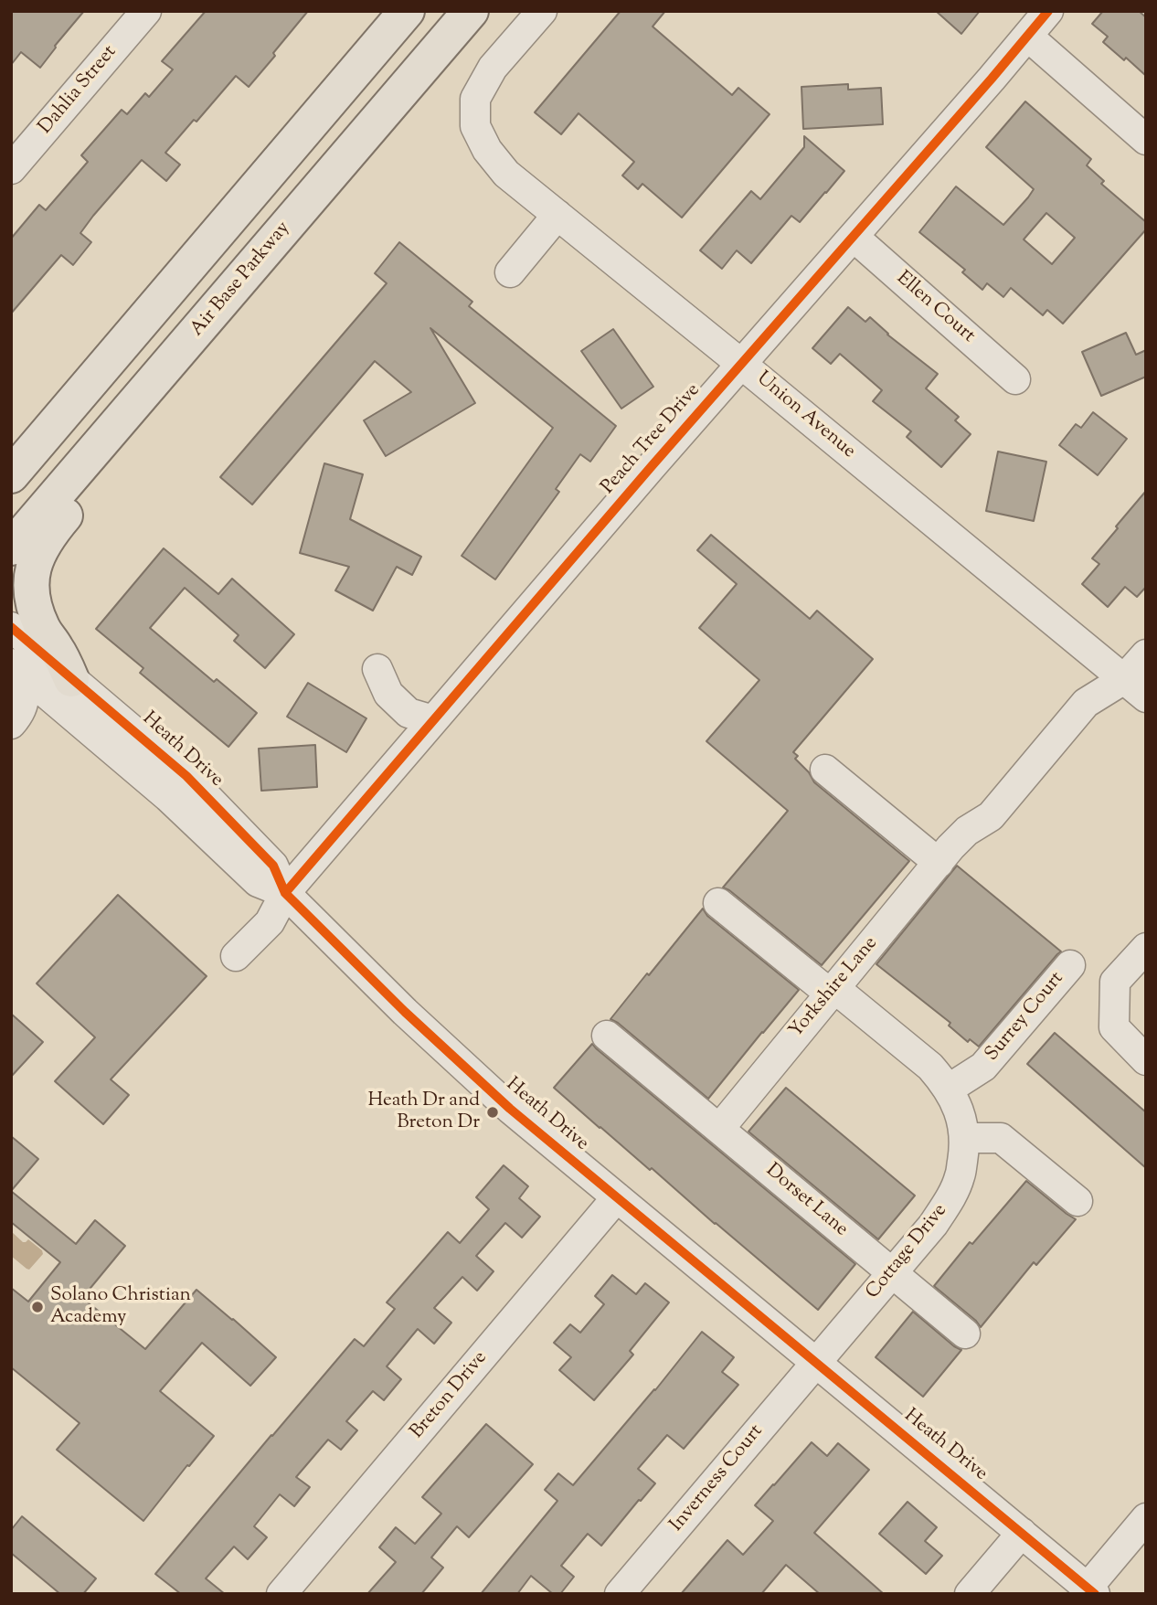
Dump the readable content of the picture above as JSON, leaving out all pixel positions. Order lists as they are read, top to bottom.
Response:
{
  "streets": {
    "main road": ["Air Base Parkway"],
    "street": [
      "Dahlia Street",
      "Ellen Court",
      "Union Avenue",
      "Peach Tree Drive",
      "Heath Drive",
      "Yorkshire Lane",
      "Surrey Court",
      "Dorset Lane",
      "Cottage Drive",
      "Breton Drive",
      "Inverness Court"
    ]
  },
  "crossings": [
    ["Ellen Court", "Peach Tree Drive"],
    ["Union Avenue", "Peach Tree Drive"],
    ["Union Avenue", "Yorkshire Lane"],
    ["Peach Tree Drive", "Heath Drive"],
    ["Heath Drive", "Cottage Drive"],
    ["Heath Drive", "Breton Drive"],
    ["Heath Drive", "Inverness Court"],
    ["Yorkshire Lane", "Dorset Lane"],
    ["Yorkshire Lane", "Cottage Drive"],
    ["Surrey Court", "Cottage Drive"],
    ["Dorset Lane", "Cottage Drive"],
    ["Cottage Drive", "Inverness Court"]
  ],
  "places": ["Heath Dr and Breton Dr", "Solano Christian Academy"]
}
